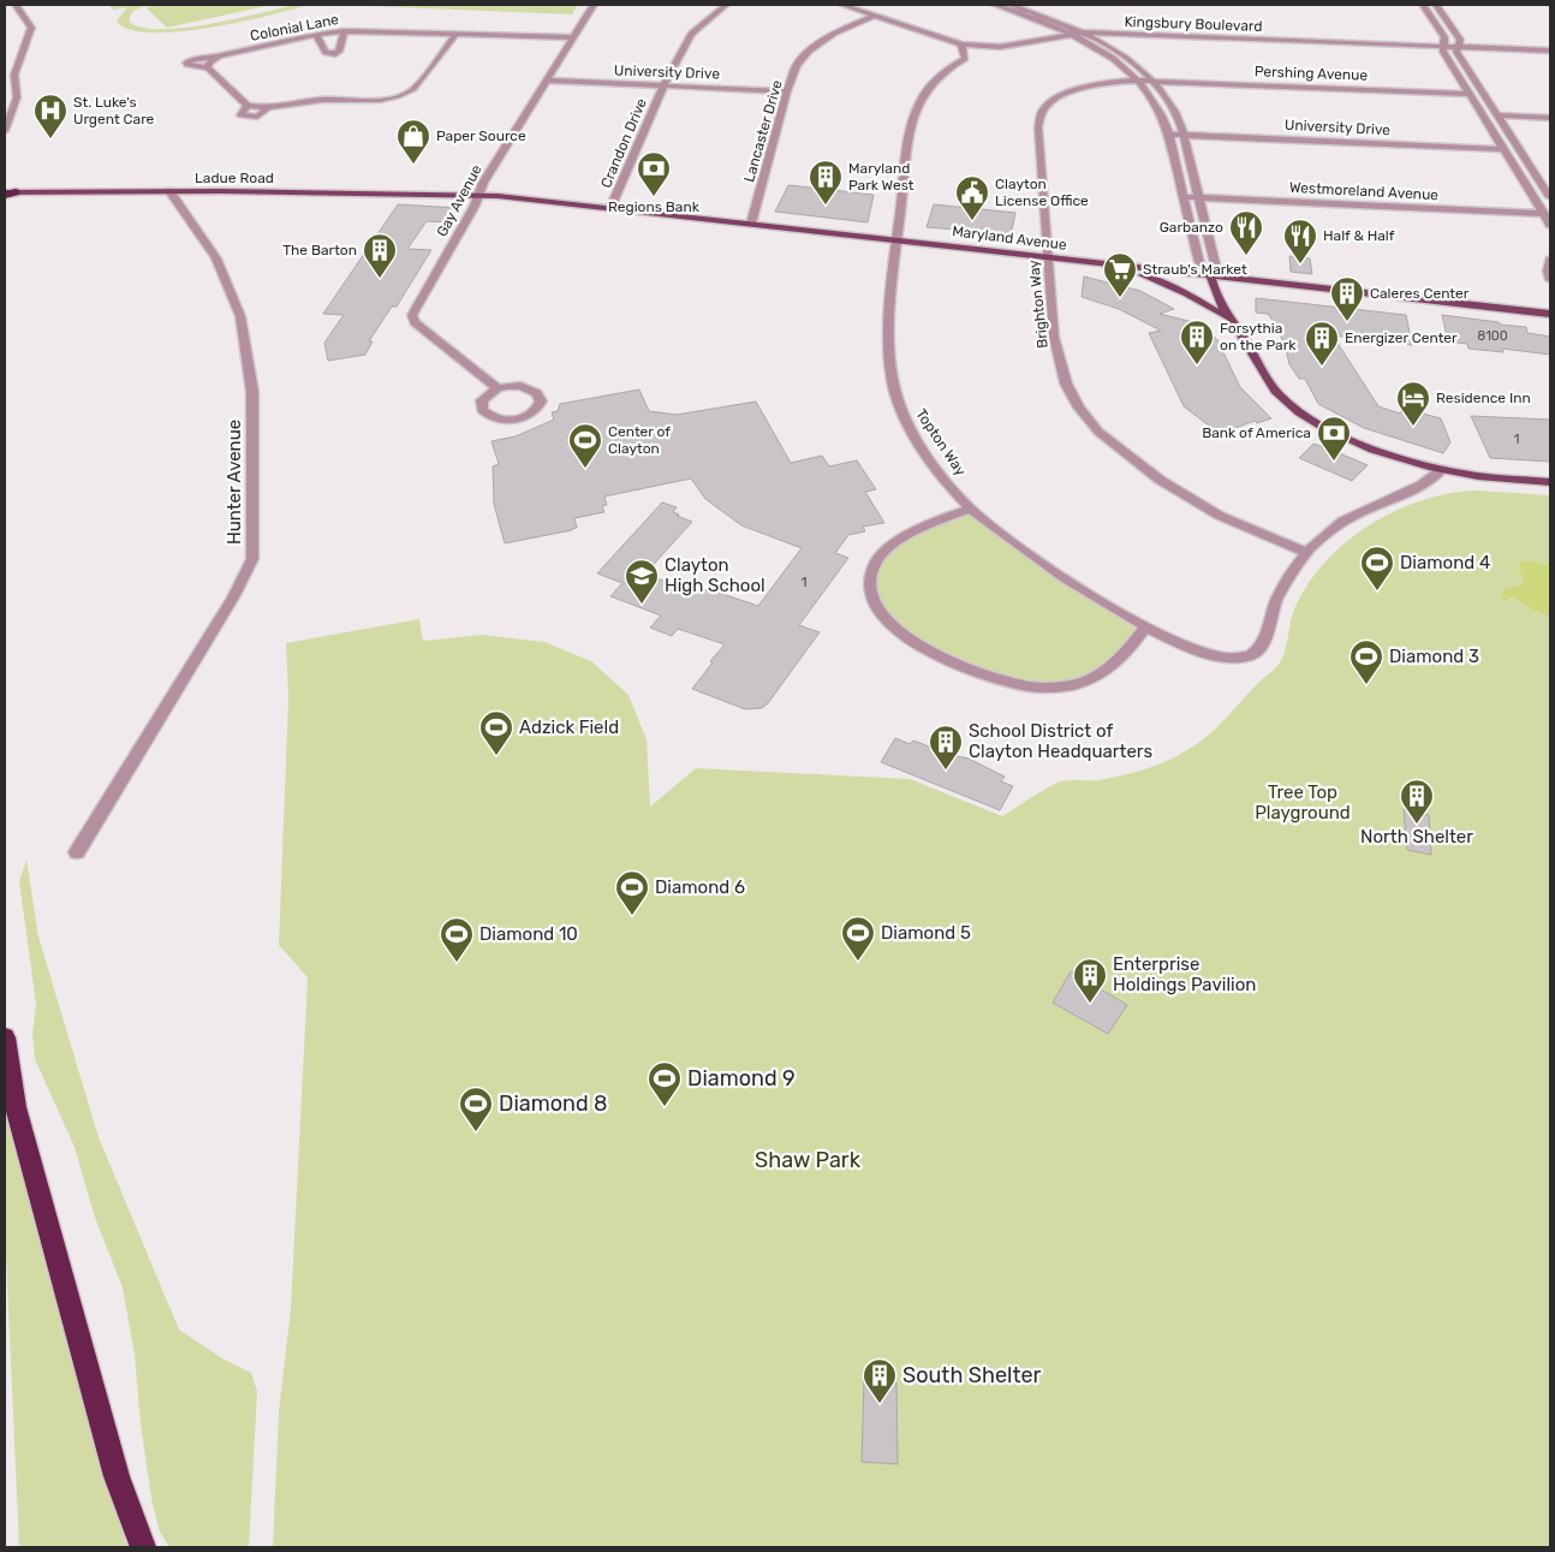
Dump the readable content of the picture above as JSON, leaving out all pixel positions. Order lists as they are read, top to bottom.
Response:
{
  "streets": {
    "main road": ["Ladue Road", "Maryland Avenue"],
    "street": [
      "Kingsbury Boulevard",
      "Colonial Lane",
      "University Drive",
      "Pershing Avenue",
      "Lancaster Drive",
      "Crandon Drive",
      "Westmoreland Avenue",
      "Gay Avenue",
      "Brighton Way",
      "Topton Way",
      "Hunter Avenue"
    ]
  },
  "crossings": [
    ["Kingsbury Boulevard", "Lancaster Drive"],
    ["Kingsbury Boulevard", "Topton Way"],
    ["Colonial Lane", "Gay Avenue"],
    ["University Drive", "Lancaster Drive"],
    ["University Drive", "Crandon Drive"],
    ["University Drive", "Gay Avenue"],
    ["Pershing Avenue", "Brighton Way"],
    ["Lancaster Drive", "Maryland Avenue"],
    ["Crandon Drive", "Maryland Avenue"],
    ["Ladue Road", "Maryland Avenue"],
    ["Ladue Road", "Hunter Avenue"],
    ["Gay Avenue", "Maryland Avenue"],
    ["Maryland Avenue", "Brighton Way"],
    ["Maryland Avenue", "Topton Way"],
    ["Brighton Way", "Topton Way"]
  ],
  "parks": ["Tree Top Playground", "Shaw Park"],
  "places": {
    "hospital": ["St. Luke's Urgent Care"],
    "shop": ["Paper Source"],
    "bank": ["Regions Bank", "Bank of America"],
    "building": [
      "Maryland Park West",
      "The Barton",
      "Caleres Center",
      "Forsythia on the Park",
      "Energizer Center",
      "School District of Clayton Headquarters",
      "North Shelter",
      "Enterprise Holdings Pavilion",
      "South Shelter"
    ],
    "public building": ["Clayton License Office"],
    "restaurant": ["Garbanzo", "Half & Half"],
    "supermarket": ["Straub's Market"],
    "hotel": ["Residence Inn"],
    "sports": [
      "Center of Clayton",
      "Diamond 4",
      "Diamond 3",
      "Adzick Field",
      "Diamond 6",
      "Diamond 5",
      "Diamond 10",
      "Diamond 9",
      "Diamond 8"
    ],
    "school or university": ["Clayton High School"]
  },
  "house_numbers": ["8100", "1", "1"]
}
